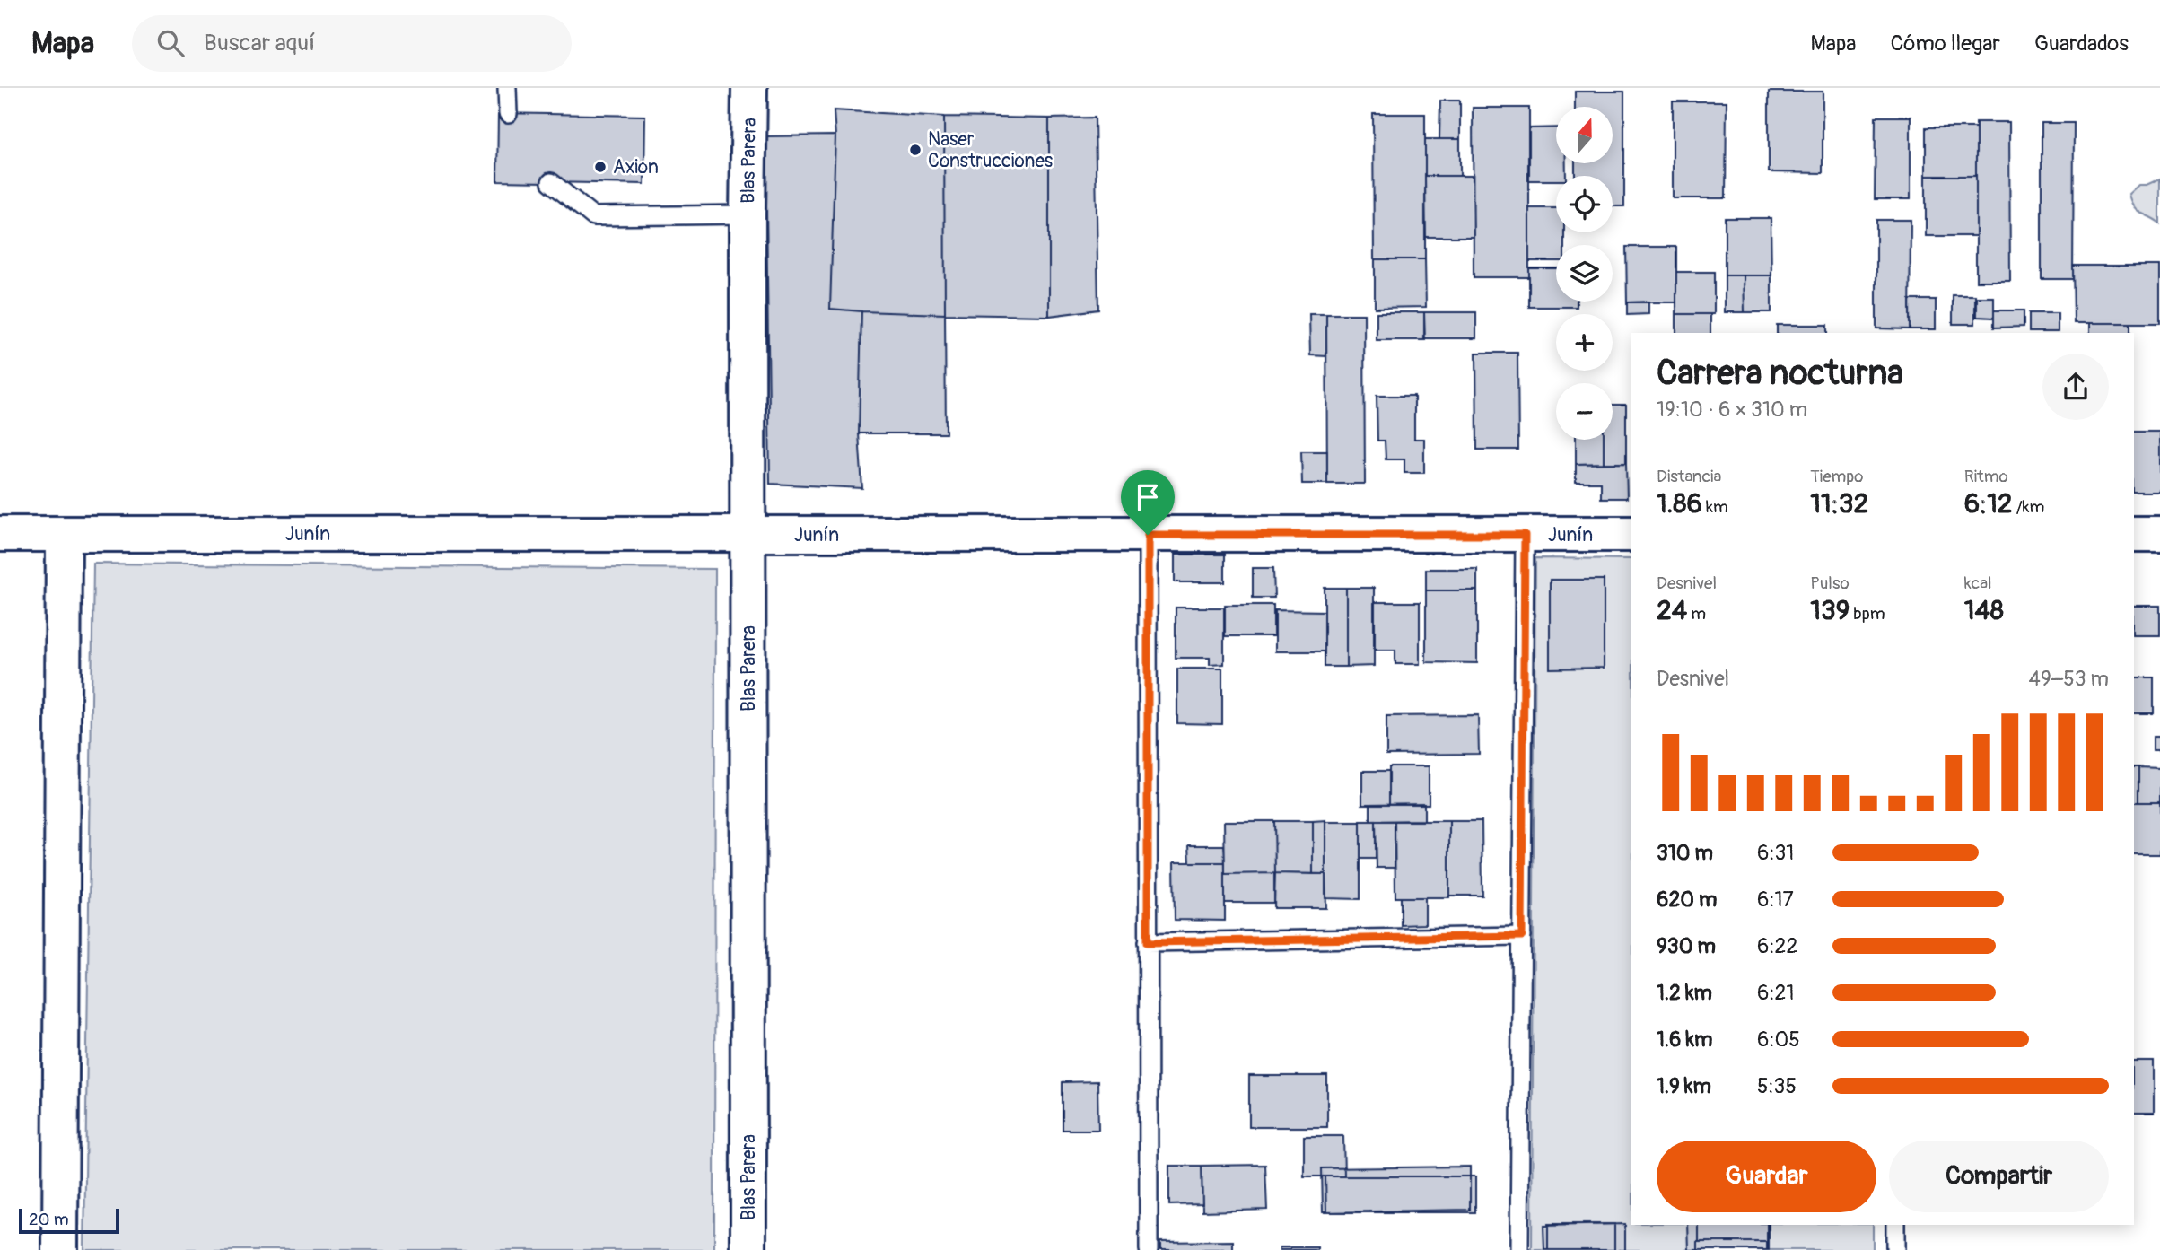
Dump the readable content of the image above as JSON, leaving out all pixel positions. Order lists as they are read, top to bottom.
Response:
{
  "streets": {
    "street": ["Blas Parera", "Junín"]
  },
  "crossings": [
    ["Blas Parera", "Junín"]
  ],
  "places": ["Naser Construcciones", "Axion"],
  "scale_bar": "20 m",
  "north": "top",
  "page": {
    "header": "Mapa",
    "search": "Buscar aquí",
    "nav": ["Mapa", "Cómo llegar", "Guardados"],
    "map_buttons": ["+", "−"],
    "heading": ["Carrera nocturna", "19:10 · 6 × 310 m"],
    "stats": [
      ["Distancia", "1.86 km"],
      ["Tiempo", "11:32"],
      ["Ritmo", "6:12 /km"],
      ["Desnivel", "24 m"],
      ["Pulso", "139 bpm"],
      ["kcal", "148"]
    ],
    "chart": ["Desnivel", "49–53 m"],
    "list": [
      {
        "name": "310 m",
        "note": "6:31"
      },
      {
        "name": "620 m",
        "note": "6:17"
      },
      {
        "name": "930 m",
        "note": "6:22"
      },
      {
        "name": "1.2 km",
        "note": "6:21"
      },
      {
        "name": "1.6 km",
        "note": "6:05"
      },
      {
        "name": "1.9 km",
        "note": "5:35"
      }
    ],
    "buttons": ["Guardar", "Compartir"],
    "scale": "20 m"
  }
}
